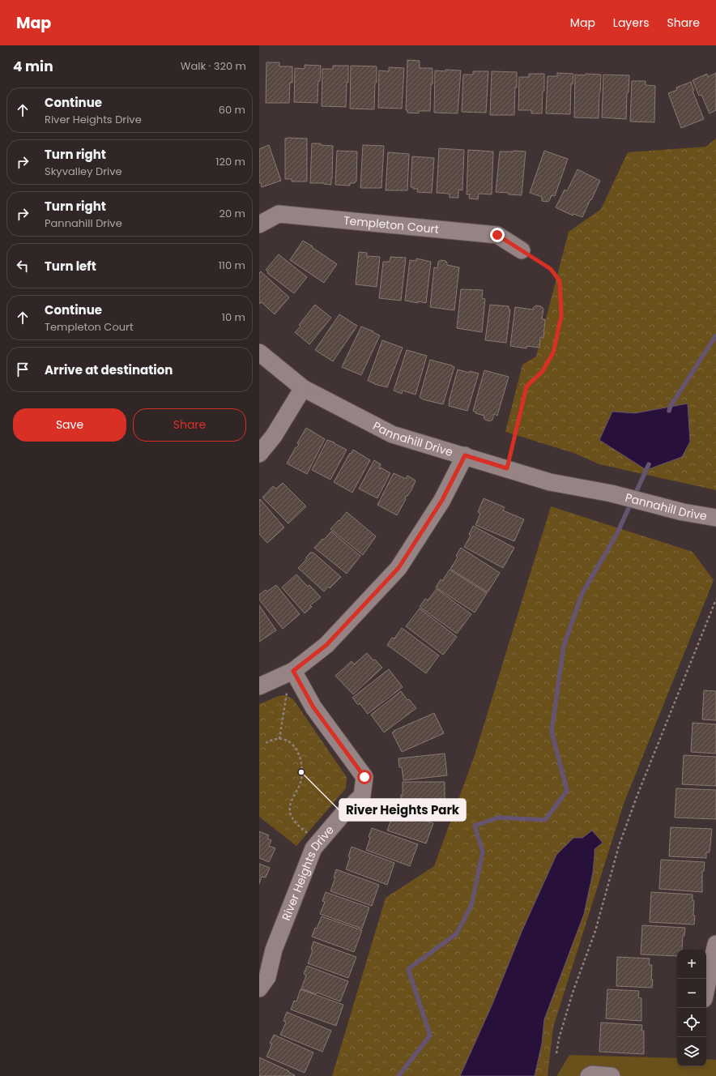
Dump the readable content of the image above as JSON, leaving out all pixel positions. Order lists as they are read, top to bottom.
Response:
{
  "streets": {
    "street": ["Templeton Court", "Pannahill Drive", "River Heights Drive"]
  },
  "places": ["River Heights Park"],
  "page": {
    "header": "Map",
    "nav": ["Map", "Layers", "Share"],
    "heading": ["4 min", "Walk · 320 m"],
    "list": [
      ["Continue", "River Heights Drive", "60 m"],
      ["Turn right", "Skyvalley Drive", "120 m"],
      ["Turn right", "Pannahill Drive", "20 m"],
      ["Turn left", "110 m"],
      ["Continue", "Templeton Court", "10 m"],
      "Arrive at destination"
    ],
    "buttons": ["Save", "Share"],
    "map_buttons": ["+", "−"]
  }
}
